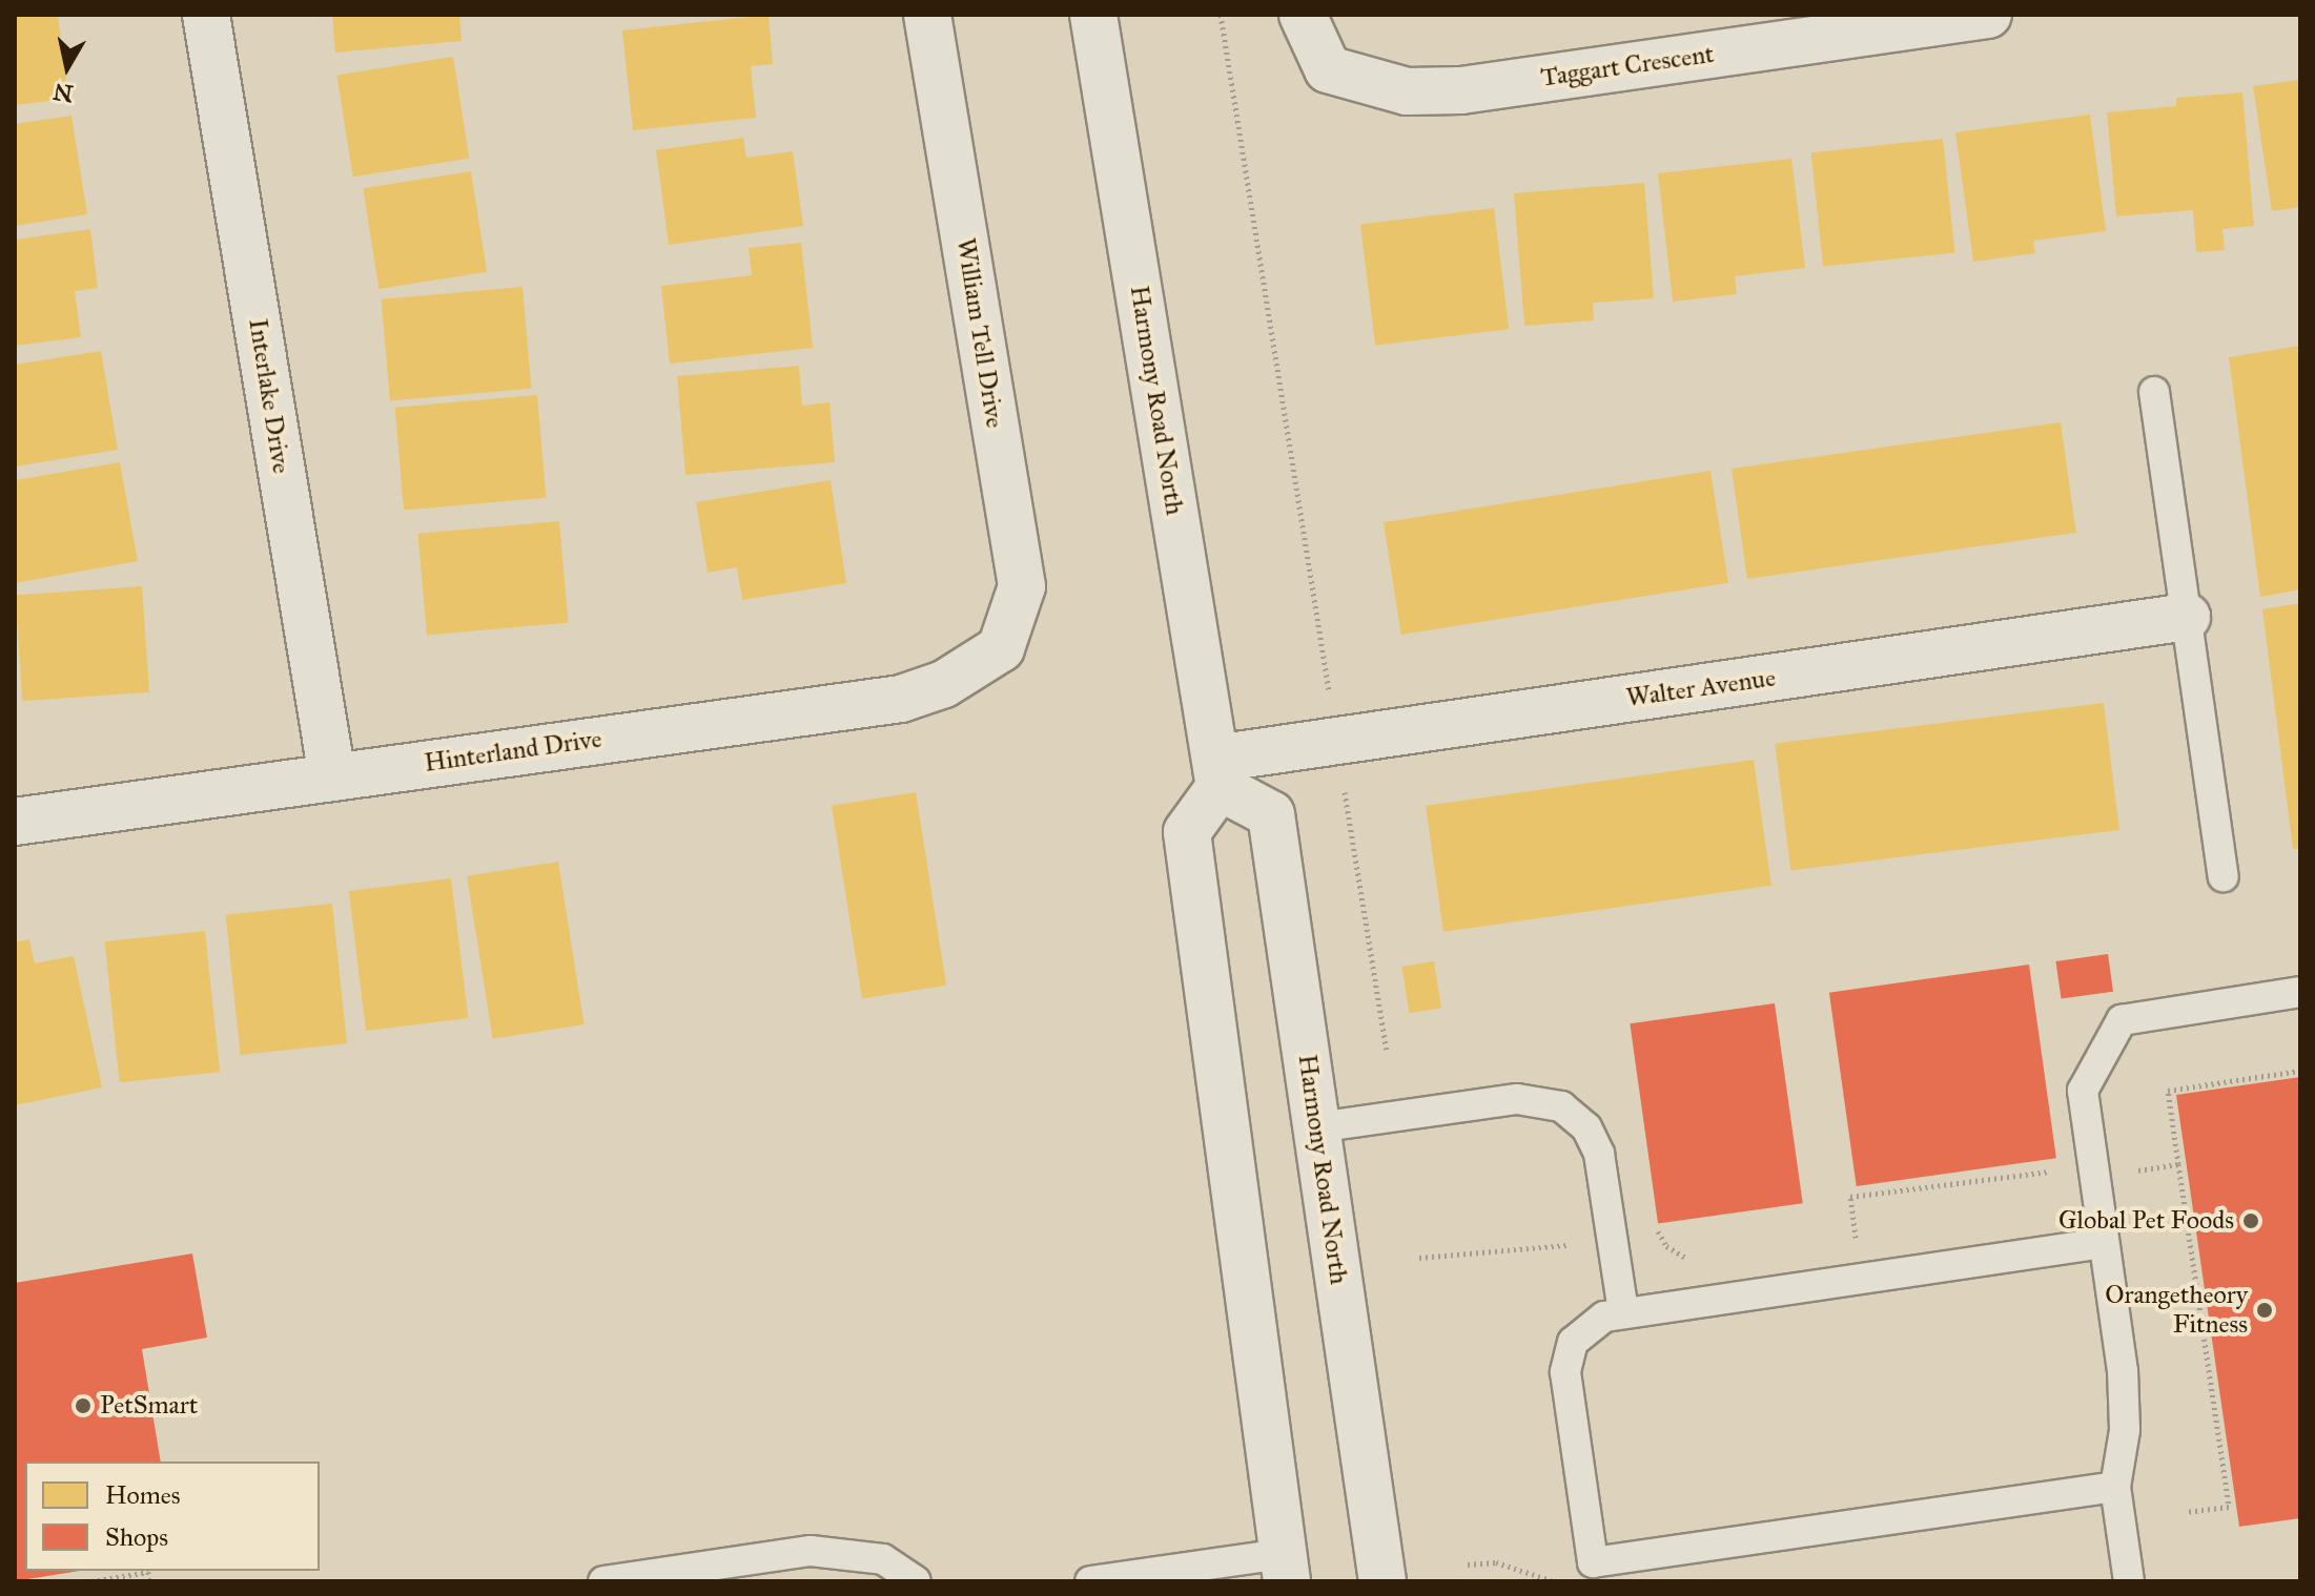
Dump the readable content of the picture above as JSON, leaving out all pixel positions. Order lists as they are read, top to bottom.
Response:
{
  "streets": {
    "street": [
      "Taggart Crescent",
      "William Tell Drive",
      "Interlake Drive",
      "Harmony Road North",
      "Walter Avenue",
      "Hinterland Drive"
    ]
  },
  "crossings": [
    ["William Tell Drive", "Hinterland Drive"],
    ["Interlake Drive", "Hinterland Drive"],
    ["Harmony Road North", "Walter Avenue"]
  ],
  "places": ["Global Pet Foods", "Orangetheory Fitness", "PetSmart"],
  "legend": ["Homes", "Shops"],
  "north": "bottom"
}
